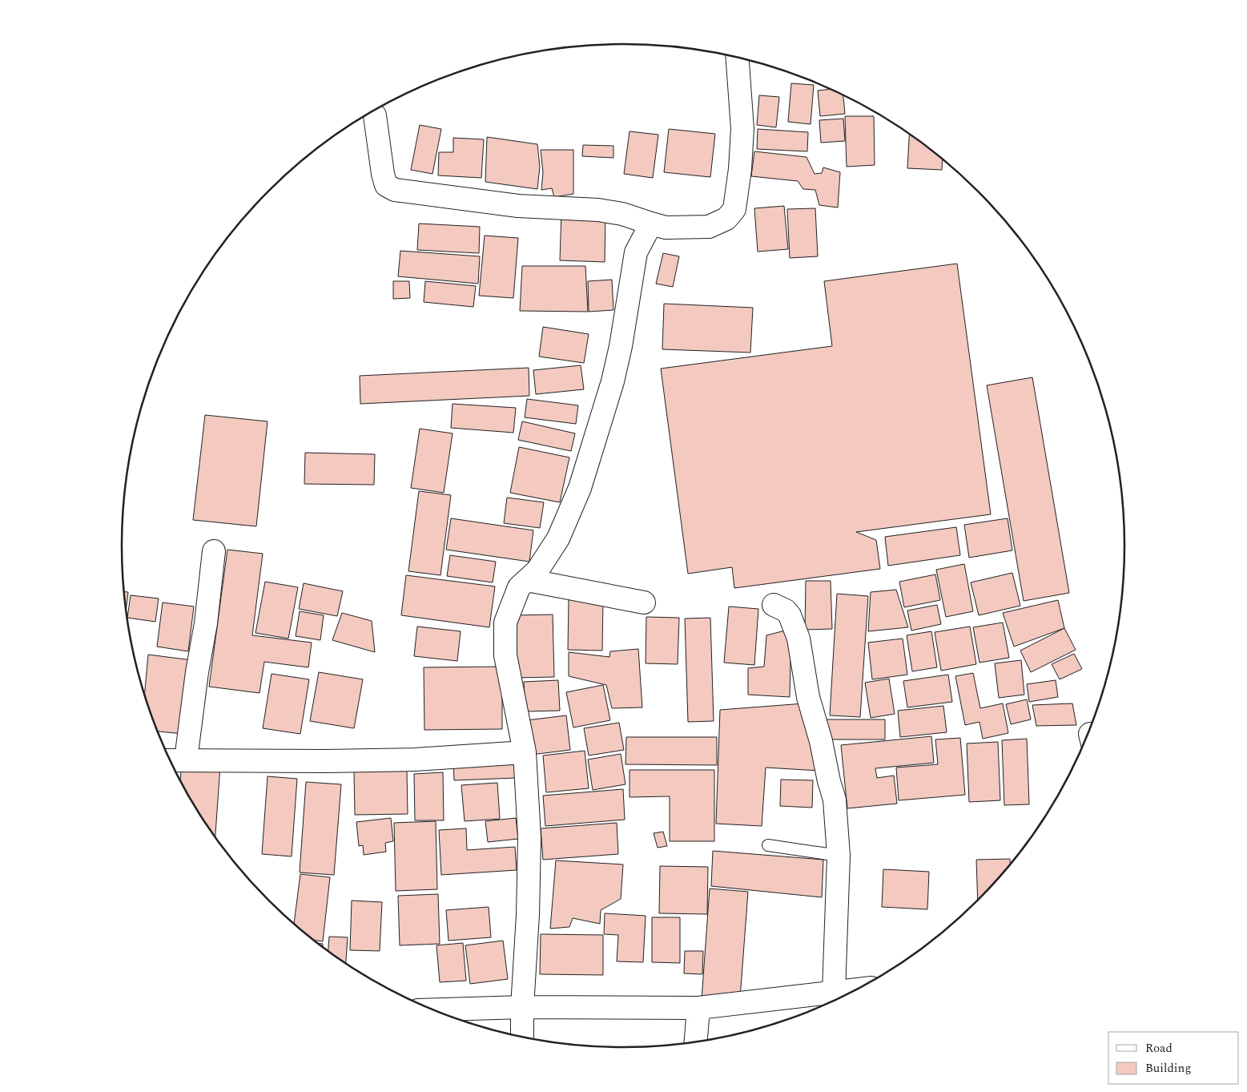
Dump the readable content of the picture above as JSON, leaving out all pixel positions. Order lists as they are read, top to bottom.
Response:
{
  "legend": ["Road", "Building"]
}
